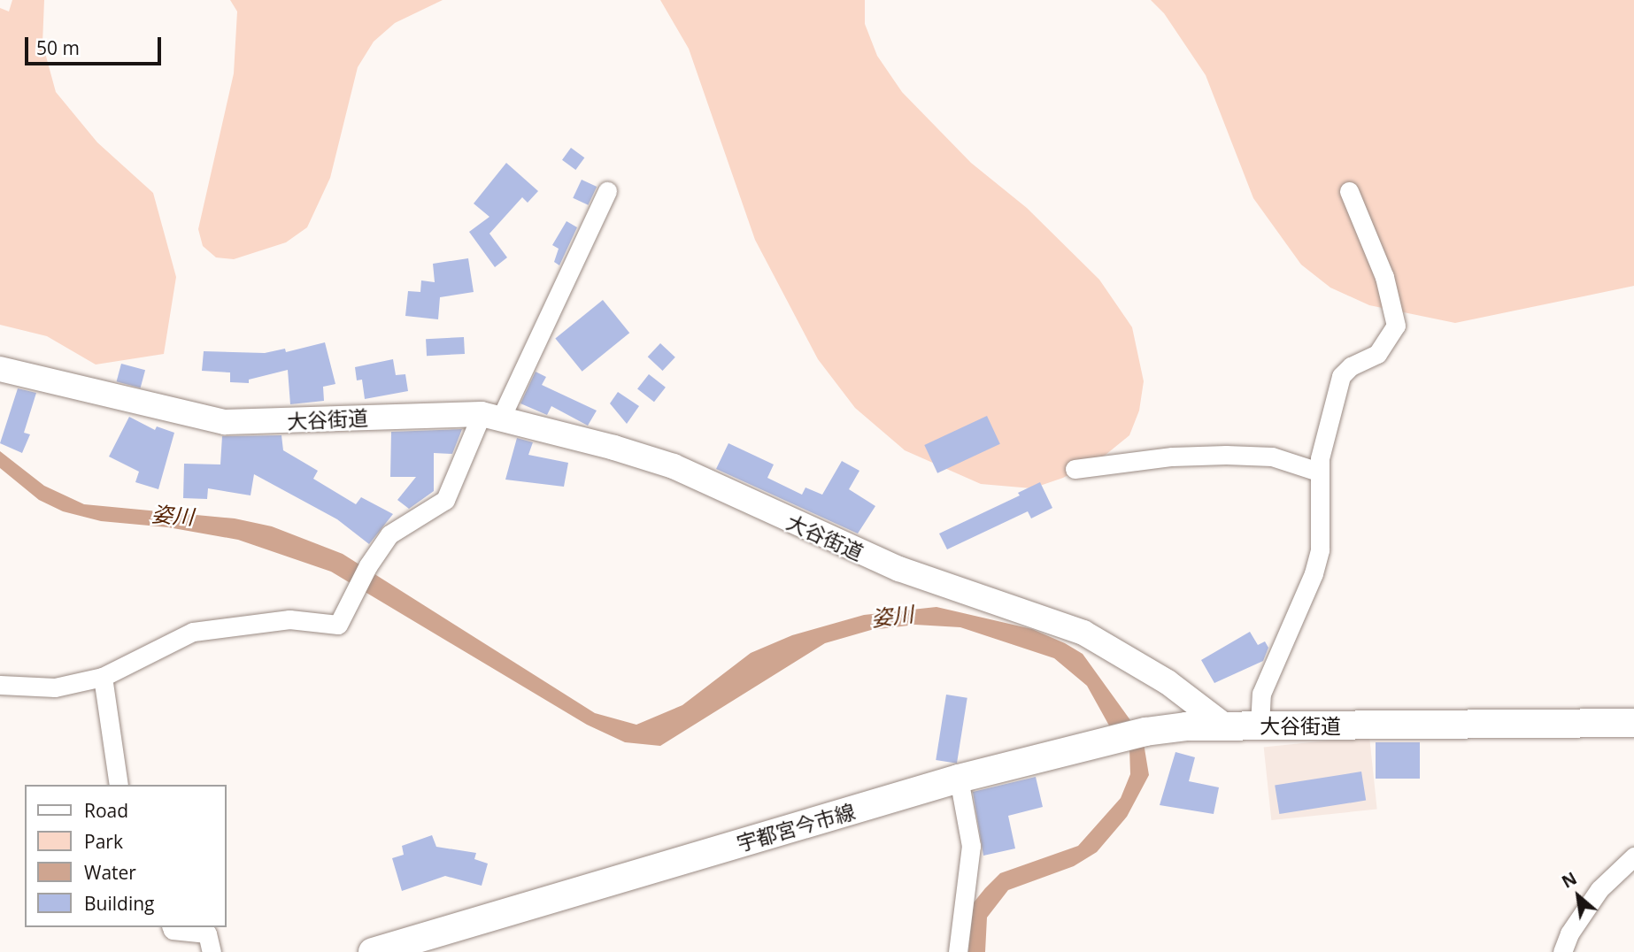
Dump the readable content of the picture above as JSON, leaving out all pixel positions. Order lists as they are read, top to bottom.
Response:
{
  "streets": {
    "main road": ["大谷街道", "宇都宮今市線"]
  },
  "crossings": [
    ["大谷街道", "宇都宮今市線"]
  ],
  "water": ["姿川"],
  "legend": [
    "Road",
    "Park",
    "Water",
    "Building"
  ],
  "scale_bar": "50 m",
  "north": "top left"
}
